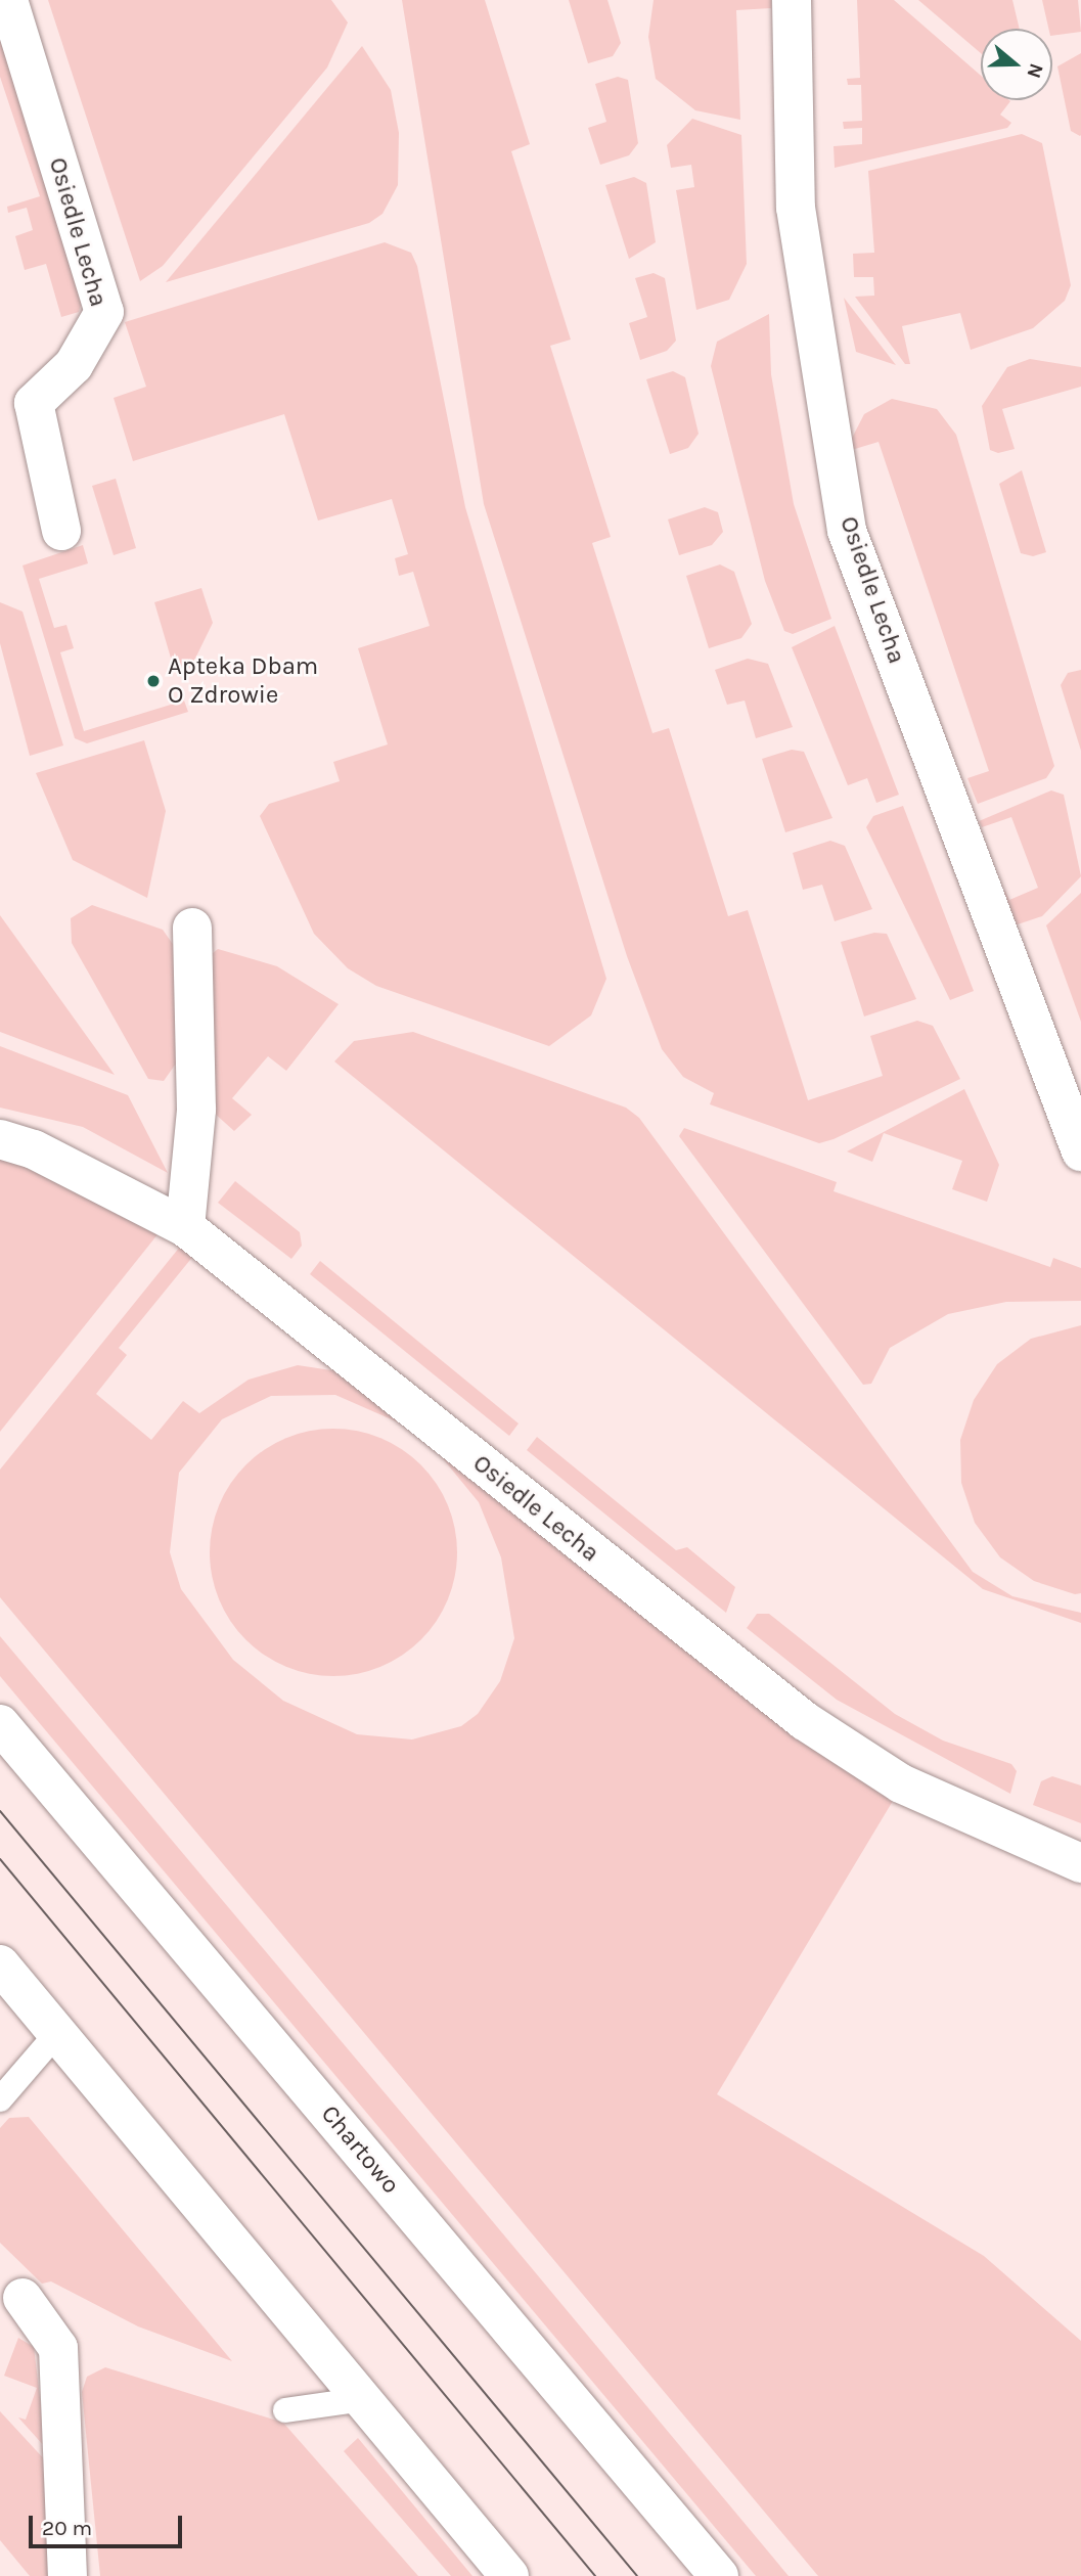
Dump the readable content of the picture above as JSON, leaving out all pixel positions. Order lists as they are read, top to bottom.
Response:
{
  "streets": {
    "street": ["Osiedle Lecha", "Chartowo"]
  },
  "places": ["Apteka Dbam O Zdrowie"],
  "scale_bar": "20 m",
  "north": "right"
}
